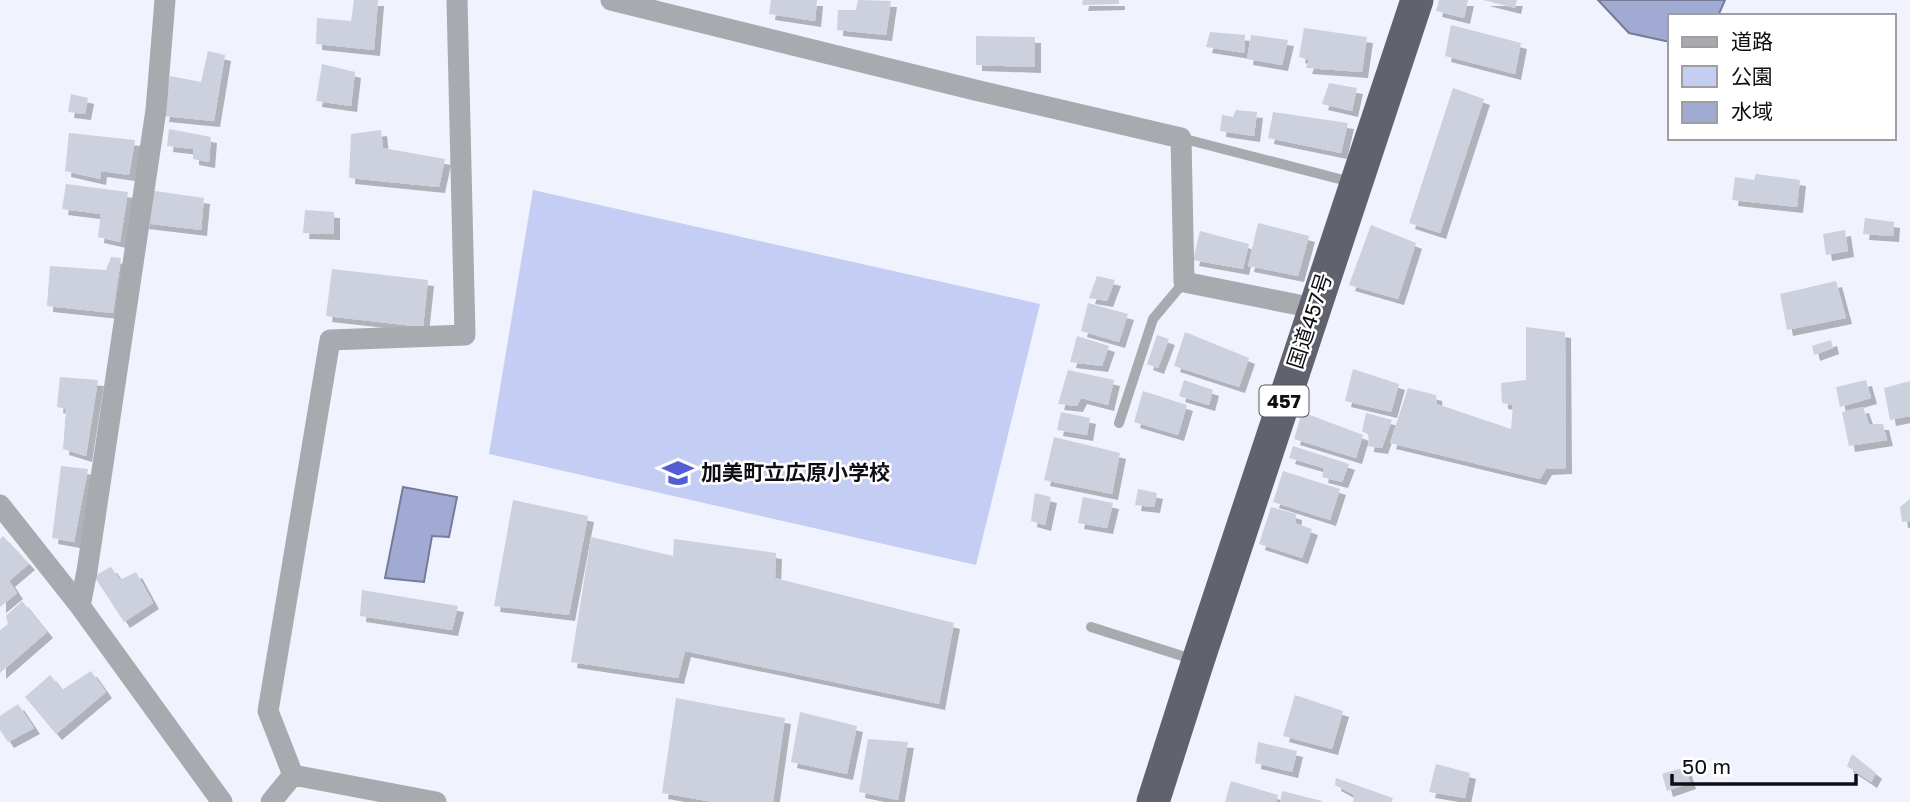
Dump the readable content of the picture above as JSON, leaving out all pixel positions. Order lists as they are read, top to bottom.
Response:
{
  "streets": {
    "highway": ["国道457号", "457"]
  },
  "places": {
    "school or university": ["加美町立広原小学校"]
  },
  "legend": ["道路", "公園", "水域"],
  "scale_bar": "50 m"
}
